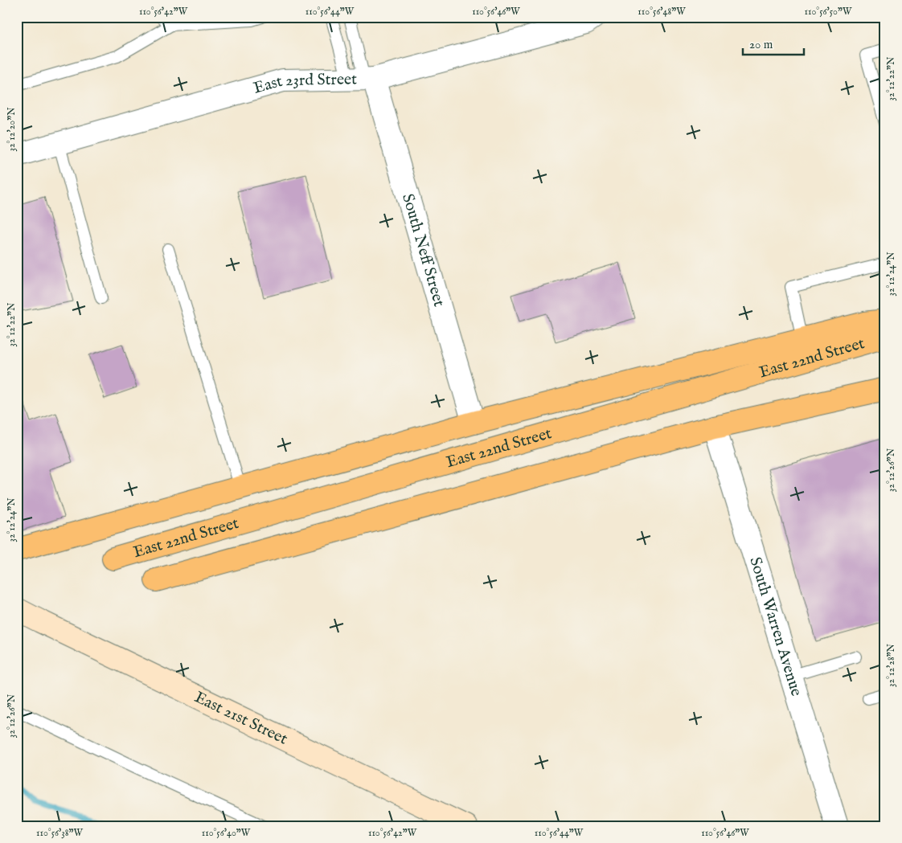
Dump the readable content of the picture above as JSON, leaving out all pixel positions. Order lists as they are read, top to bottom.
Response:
{
  "streets": {
    "main road": ["East 22nd Street"],
    "street": [
      "East 23rd Street",
      "South Neff Street",
      "South Warren Avenue",
      "East 21st Street"
    ]
  },
  "crossings": [
    ["East 23rd Street", "South Neff Street"],
    ["East 22nd Street", "South Warren Avenue"]
  ],
  "scale_bar": "20 m",
  "coordinates": [
    "110°56'42\"W",
    "110°56'44\"W",
    "110°56'46\"W",
    "110°56'48\"W",
    "110°56'50\"W",
    "32°12'22\"N",
    "32°12'20\"N",
    "32°12'24\"N",
    "32°12'26\"N",
    "32°12'28\"N",
    "110°56'38\"W",
    "110°56'40\"W"
  ]
}
